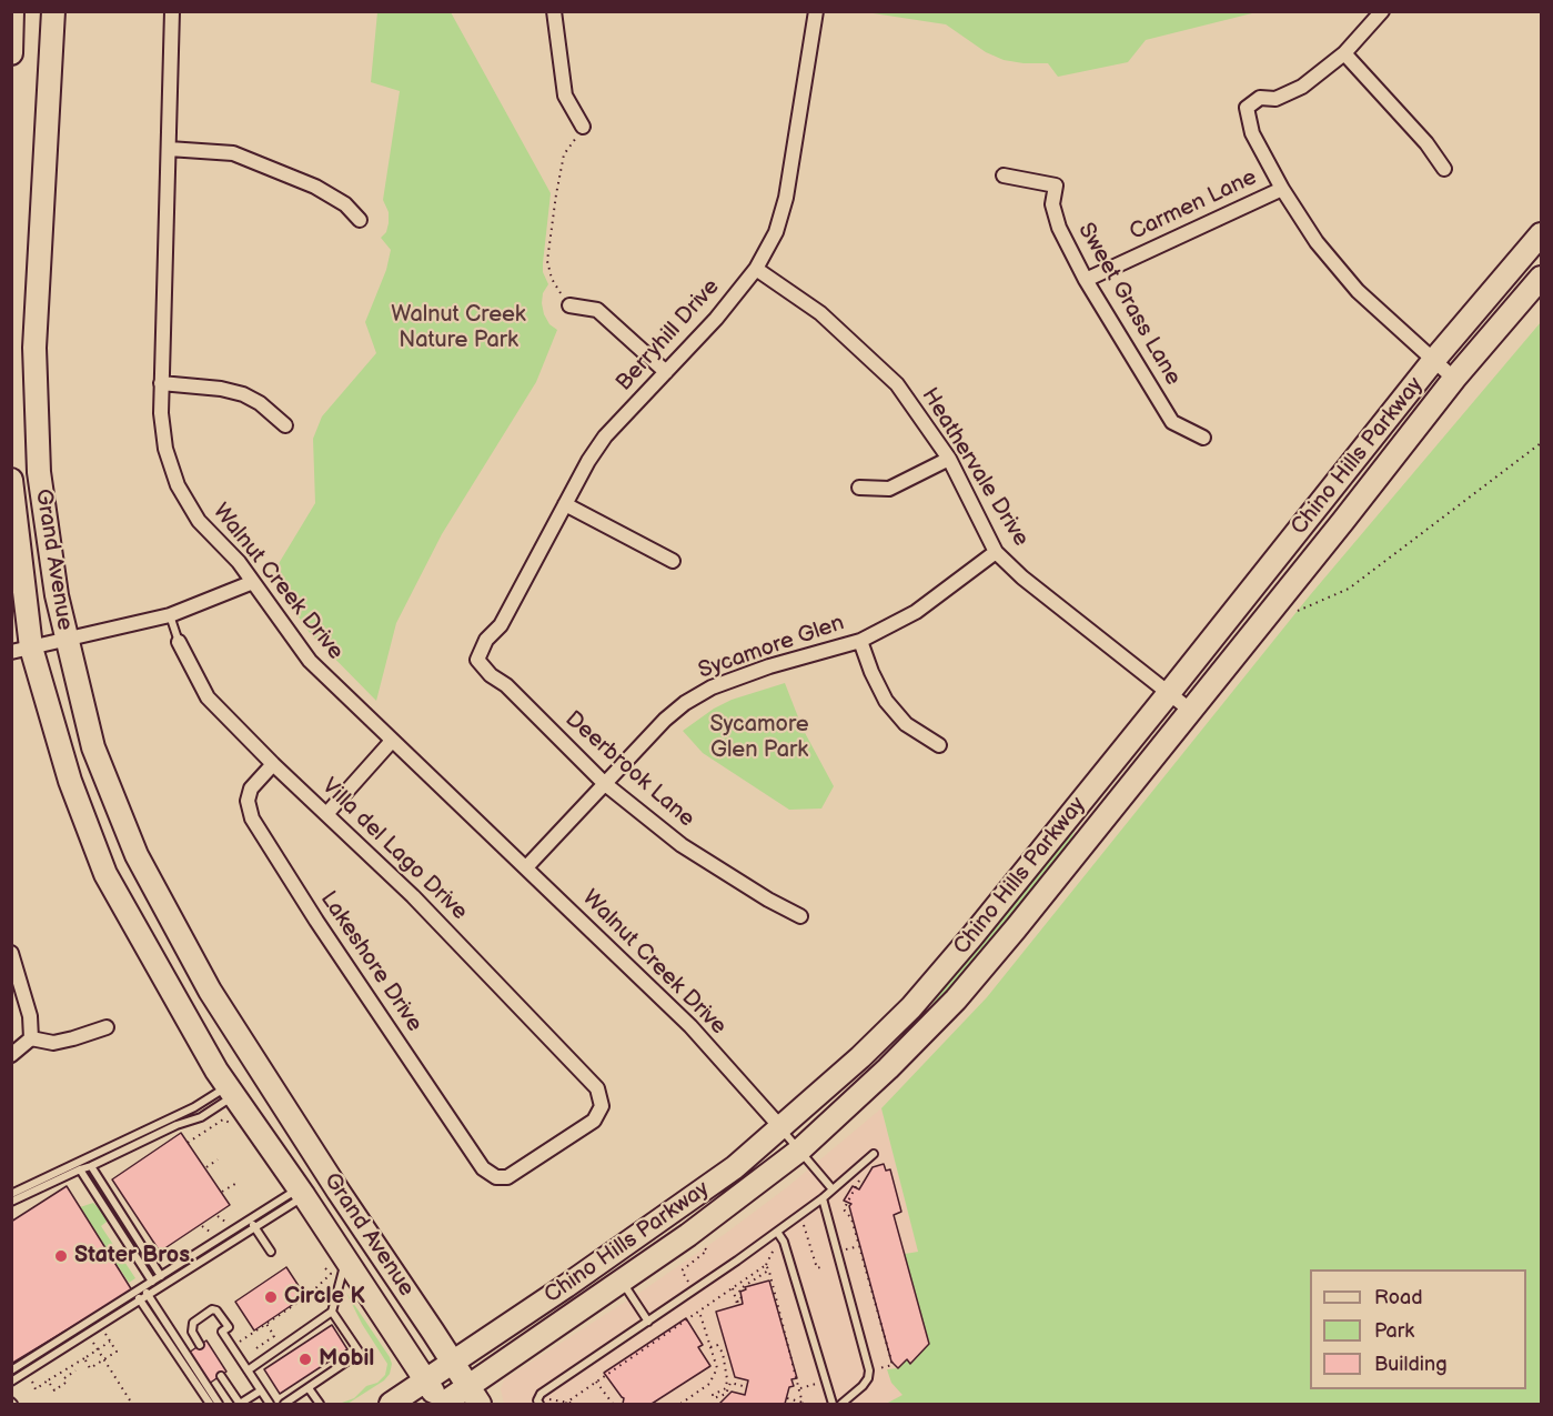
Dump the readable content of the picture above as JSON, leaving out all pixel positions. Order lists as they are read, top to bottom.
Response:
{
  "streets": {
    "main road": ["Chino Hills Parkway", "Grand Avenue"],
    "street": [
      "Carmen Lane",
      "Sweet Grass Lane",
      "Berryhill Drive",
      "Heathervale Drive",
      "Walnut Creek Drive",
      "Sycamore Glen",
      "Deerbrook Lane",
      "Villa del Lago Drive",
      "Lakeshore Drive"
    ]
  },
  "crossings": [
    ["Carmen Lane", "Sweet Grass Lane"],
    ["Berryhill Drive", "Heathervale Drive"],
    ["Berryhill Drive", "Deerbrook Lane"],
    ["Chino Hills Parkway", "Heathervale Drive"],
    ["Chino Hills Parkway", "Grand Avenue"],
    ["Chino Hills Parkway", "Walnut Creek Drive"],
    ["Heathervale Drive", "Sycamore Glen"],
    ["Walnut Creek Drive", "Sycamore Glen"],
    ["Sycamore Glen", "Deerbrook Lane"],
    ["Villa del Lago Drive", "Lakeshore Drive"]
  ],
  "parks": ["Walnut Creek Nature Park", "Sycamore Glen Park"],
  "places": ["Stater Bros.", "Circle K", "Mobil"],
  "legend": ["Road", "Park", "Building"]
}
